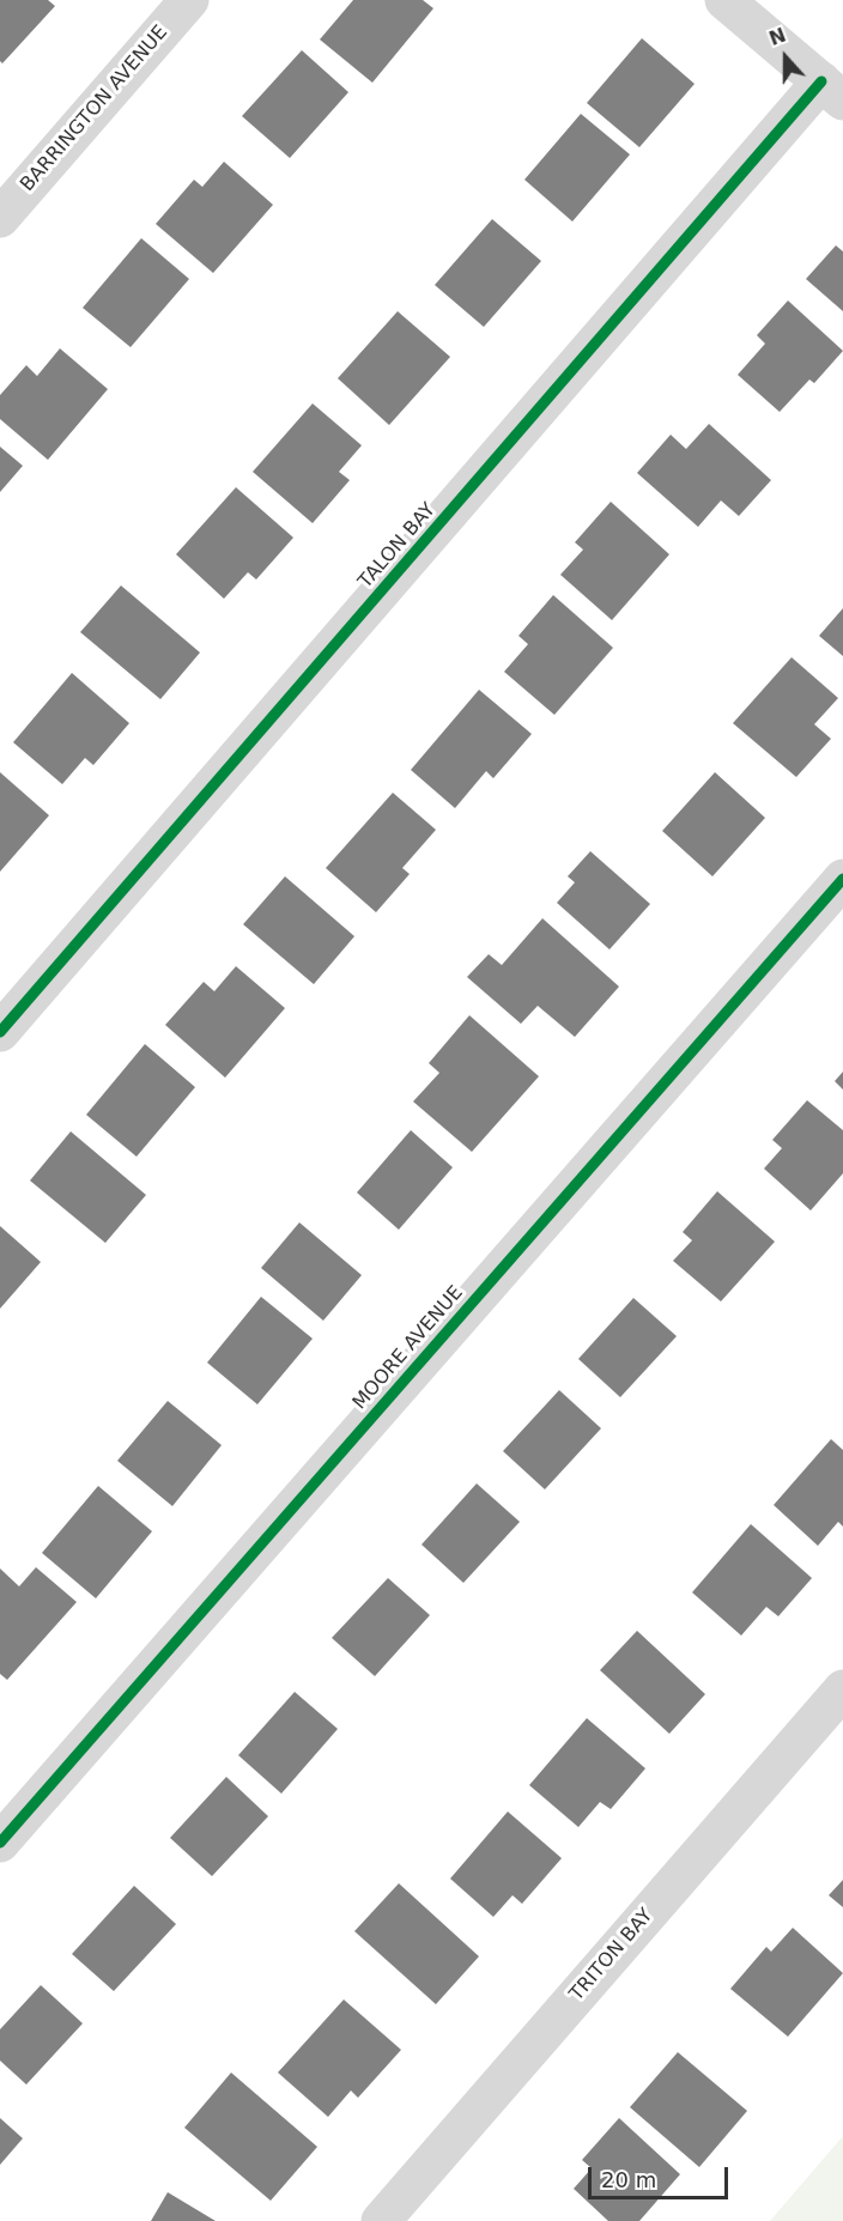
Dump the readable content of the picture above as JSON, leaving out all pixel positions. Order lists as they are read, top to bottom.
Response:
{
  "streets": {
    "street": [
      "BARRINGTON AVENUE",
      "TALON BAY",
      "MOORE AVENUE",
      "TRITON BAY"
    ]
  },
  "scale_bar": "20 m",
  "north": "top"
}
